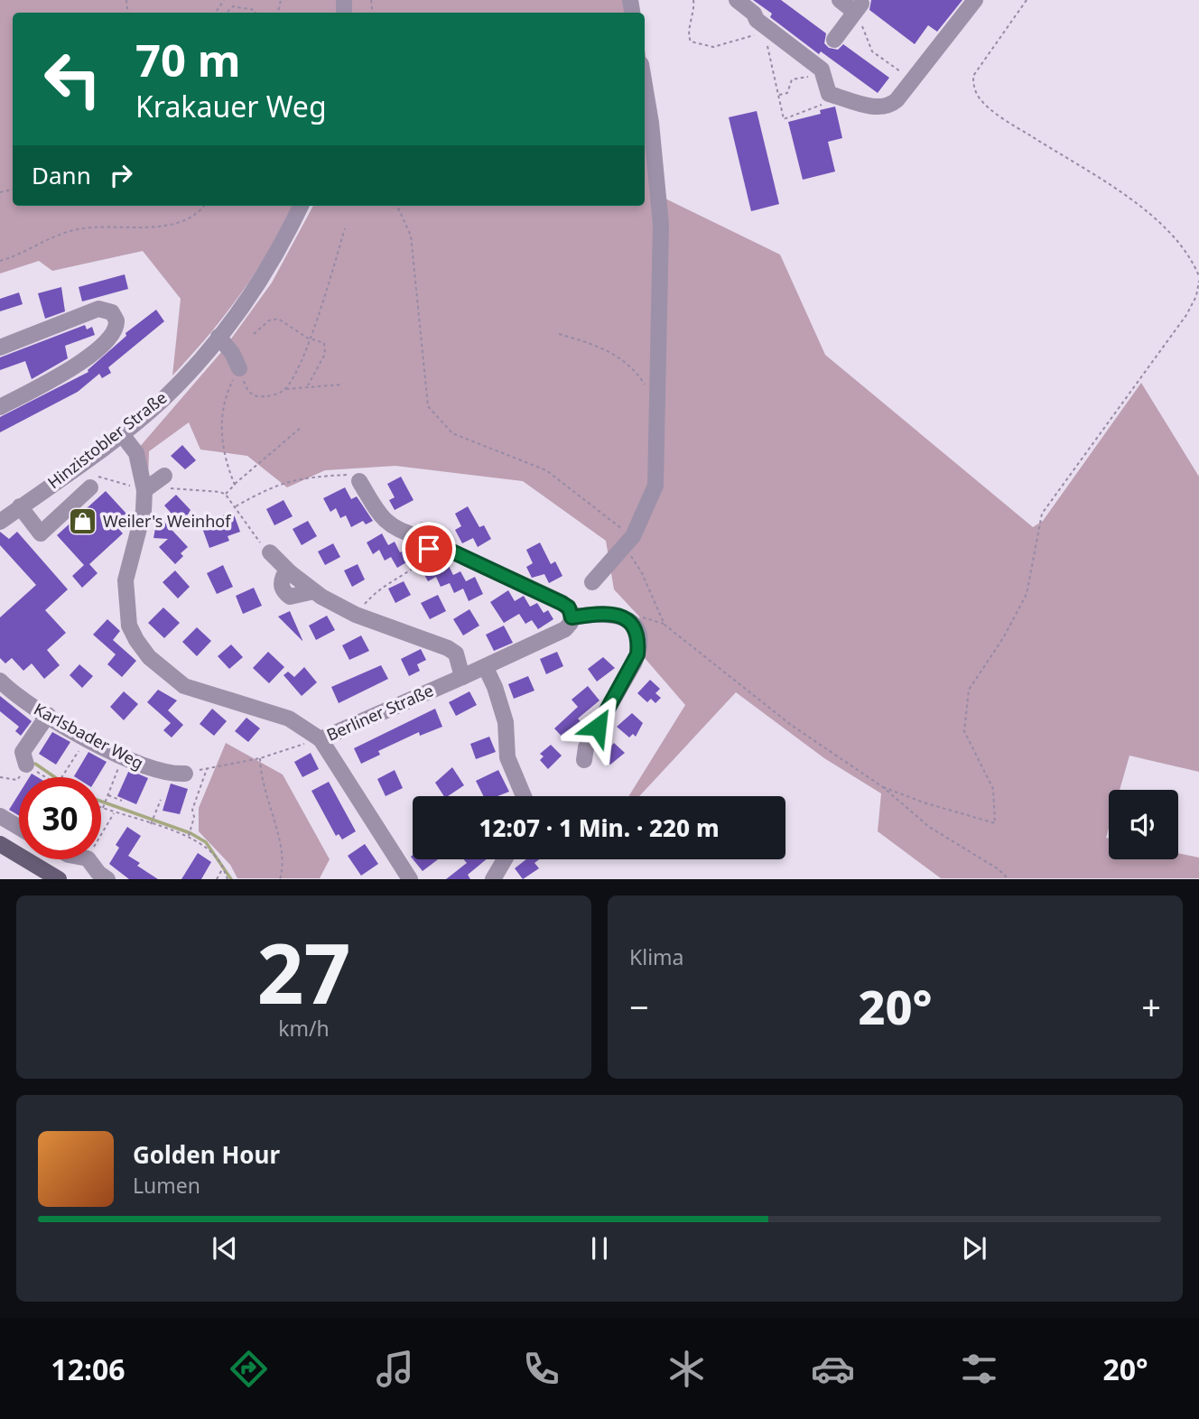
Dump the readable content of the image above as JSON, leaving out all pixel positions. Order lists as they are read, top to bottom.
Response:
{
  "streets": {
    "street": ["Hinzistobler Straße", "Berliner Straße", "Karlsbader Weg"]
  },
  "crossings": [
    ["Hinzistobler Straße", "Berliner Straße"]
  ],
  "places": {
    "shop": ["Weiler's Weinhof"]
  },
  "page": {
    "turn": ["70 m", "Krakauer Weg"],
    "then": "Dann",
    "limit": "30",
    "trip": "12:07 · 1 Min. · 220 m",
    "tile": [
      ["27", "km/h"],
      "Klima"
    ],
    "heat": ["−", "20°", "+"],
    "song": ["Golden Hour", "Lumen"],
    "tabs": ["12:06", "20°"]
  }
}
